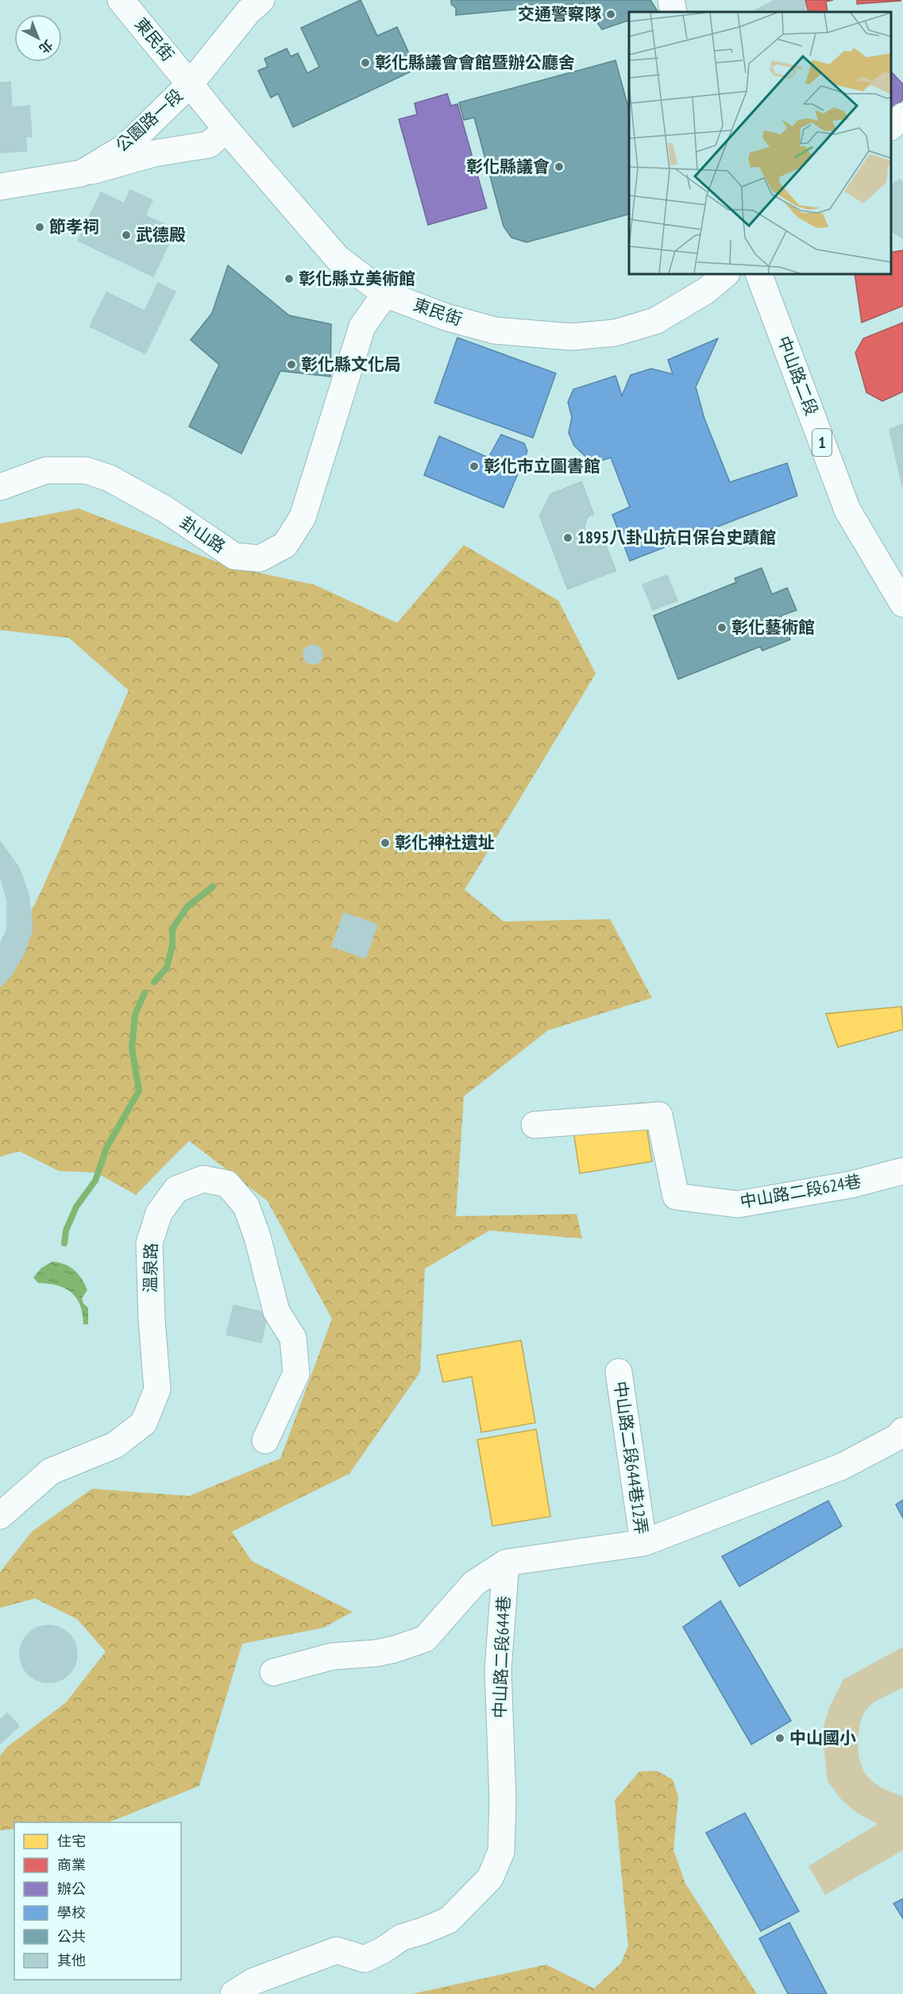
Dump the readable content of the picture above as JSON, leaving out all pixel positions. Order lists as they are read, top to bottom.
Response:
{
  "streets": {
    "street": [
      "東民街",
      "公園路一段",
      "中山路二段",
      "1",
      "卦山路",
      "中山路二段624巷",
      "溫泉路",
      "中山路二段644巷12弄",
      "中山路二段644巷"
    ]
  },
  "crossings": [
    ["東民街", "公園路一段"],
    ["東民街", "卦山路"]
  ],
  "places": [
    "交通警察隊",
    "彰化縣議會會館暨辦公廳舍",
    "彰化縣議會",
    "節孝祠",
    "武德殿",
    "彰化縣立美術館",
    "彰化縣文化局",
    "彰化市立圖書館",
    "1895八卦山抗日保台史蹟館",
    "彰化藝術館",
    "彰化神社遺址",
    "中山國小"
  ],
  "legend": [
    "住宅",
    "商業",
    "辦公",
    "學校",
    "公共",
    "其他"
  ],
  "north": "bottom right"
}
